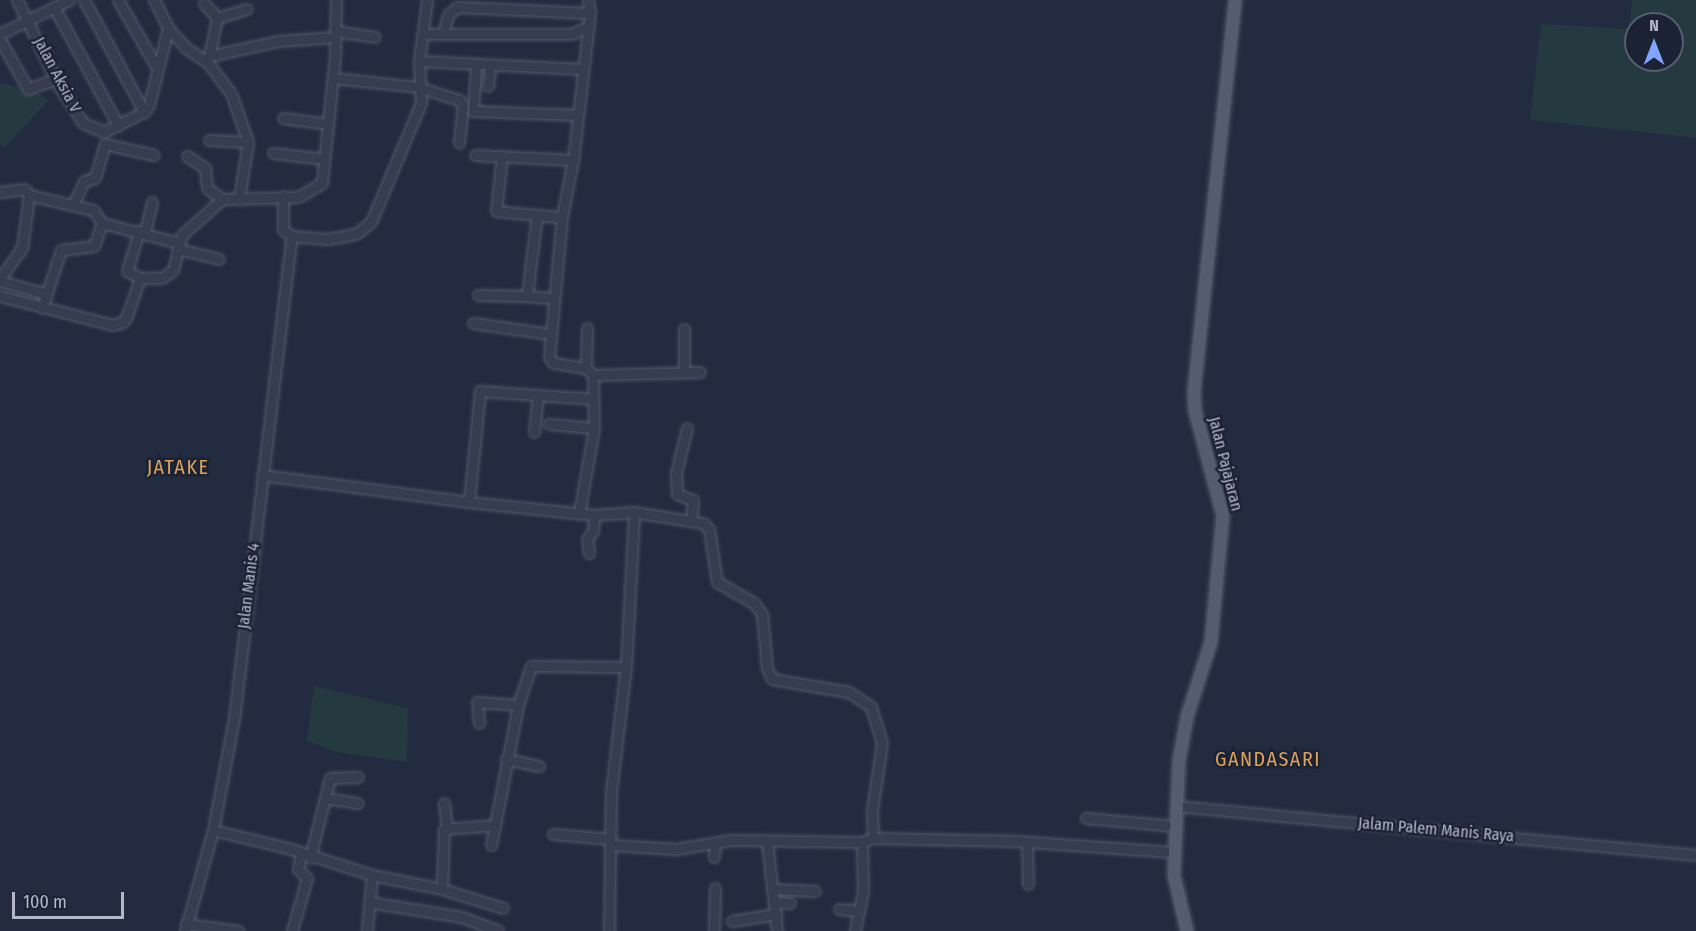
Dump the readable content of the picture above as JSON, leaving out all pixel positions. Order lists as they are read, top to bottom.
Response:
{
  "streets": {
    "main road": ["Jalan Pajajaran"],
    "street": ["Jalan Aksia V", "Jalan Manis 4", "Jalam Palem Manis Raya"]
  },
  "crossings": [
    ["Jalan Pajajaran", "Jalam Palem Manis Raya"]
  ],
  "districts": ["JATAKE", "GANDASARI"],
  "scale_bar": "100 m",
  "north": "top"
}
